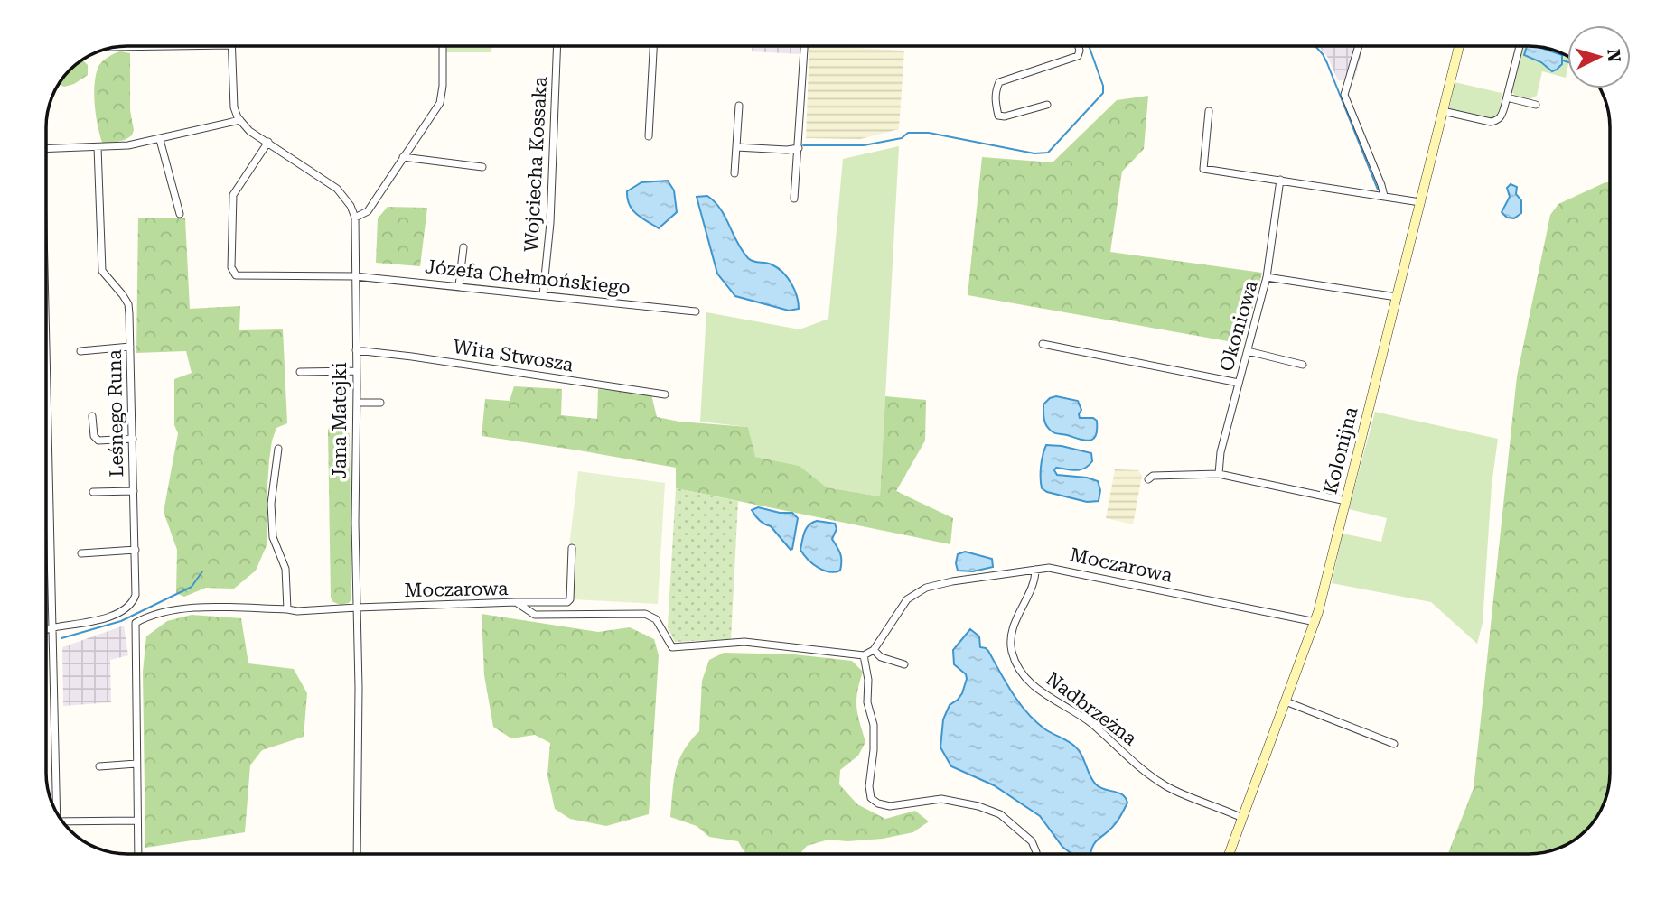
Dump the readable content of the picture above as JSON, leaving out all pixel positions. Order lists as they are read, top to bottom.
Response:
{
  "streets": {
    "street": [
      "Wojciecha Kossaka",
      "Józefa Chełmońskiego",
      "Okoniowa",
      "Wita Stwosza",
      "Leśnego Runa",
      "Jana Matejki",
      "Kolonijna",
      "Moczarowa",
      "Nadbrzeżna"
    ]
  },
  "crossings": [
    ["Wojciecha Kossaka", "Józefa Chełmońskiego"],
    ["Józefa Chełmońskiego", "Jana Matejki"],
    ["Okoniowa", "Kolonijna"],
    ["Wita Stwosza", "Jana Matejki"],
    ["Jana Matejki", "Moczarowa"],
    ["Kolonijna", "Moczarowa"],
    ["Kolonijna", "Nadbrzeżna"],
    ["Moczarowa", "Nadbrzeżna"]
  ],
  "north": "right"
}
